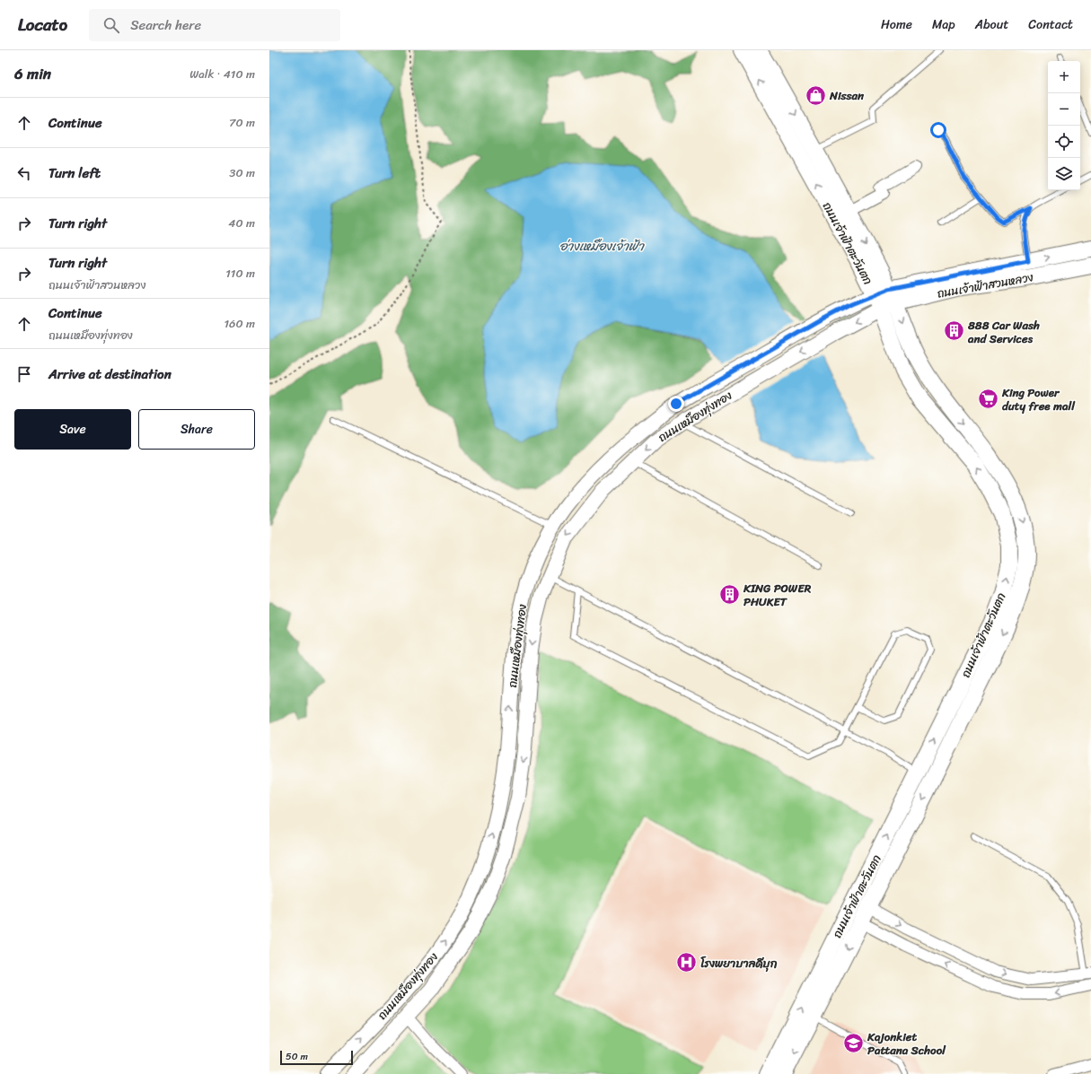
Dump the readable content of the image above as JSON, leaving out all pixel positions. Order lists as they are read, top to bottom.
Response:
{
  "streets": {
    "main road": ["ถนนเจ้าฟ้าตะวันตก", "ถนนเจ้าฟ้าสวนหลวง"],
    "street": ["ถนนเหมืองทุ่งทอง"]
  },
  "crossings": [
    ["ถนนเจ้าฟ้าตะวันตก", "ถนนเจ้าฟ้าสวนหลวง"],
    ["ถนนเจ้าฟ้าตะวันตก", "ถนนเหมืองทุ่งทอง"],
    ["ถนนเจ้าฟ้าสวนหลวง", "ถนนเหมืองทุ่งทอง"]
  ],
  "water": ["อ่างเหมืองเจ้าฟ้า"],
  "places": {
    "shop": ["Nissan"],
    "building": ["888 Car Wash and Services", "KING POWER PHUKET"],
    "supermarket": ["King Power duty free mall"],
    "hospital": ["โรงพยาบาลดีบุก"],
    "school or university": ["Kajonkiet Pattana School"]
  },
  "scale_bar": "50 m",
  "page": {
    "header": "Locato",
    "search": "Search here",
    "nav": [
      "Home",
      "Map",
      "About",
      "Contact"
    ],
    "heading": ["6 min", "Walk · 410 m"],
    "map_buttons": ["+", "−"],
    "list": [
      ["Continue", "70 m"],
      ["Turn left", "30 m"],
      ["Turn right", "40 m"],
      ["Turn right", "ถนนเจ้าฟ้าสวนหลวง", "110 m"],
      ["Continue", "ถนนเหมืองทุ่งทอง", "160 m"],
      "Arrive at destination"
    ],
    "buttons": ["Save", "Share"],
    "scale": "50 m"
  }
}
